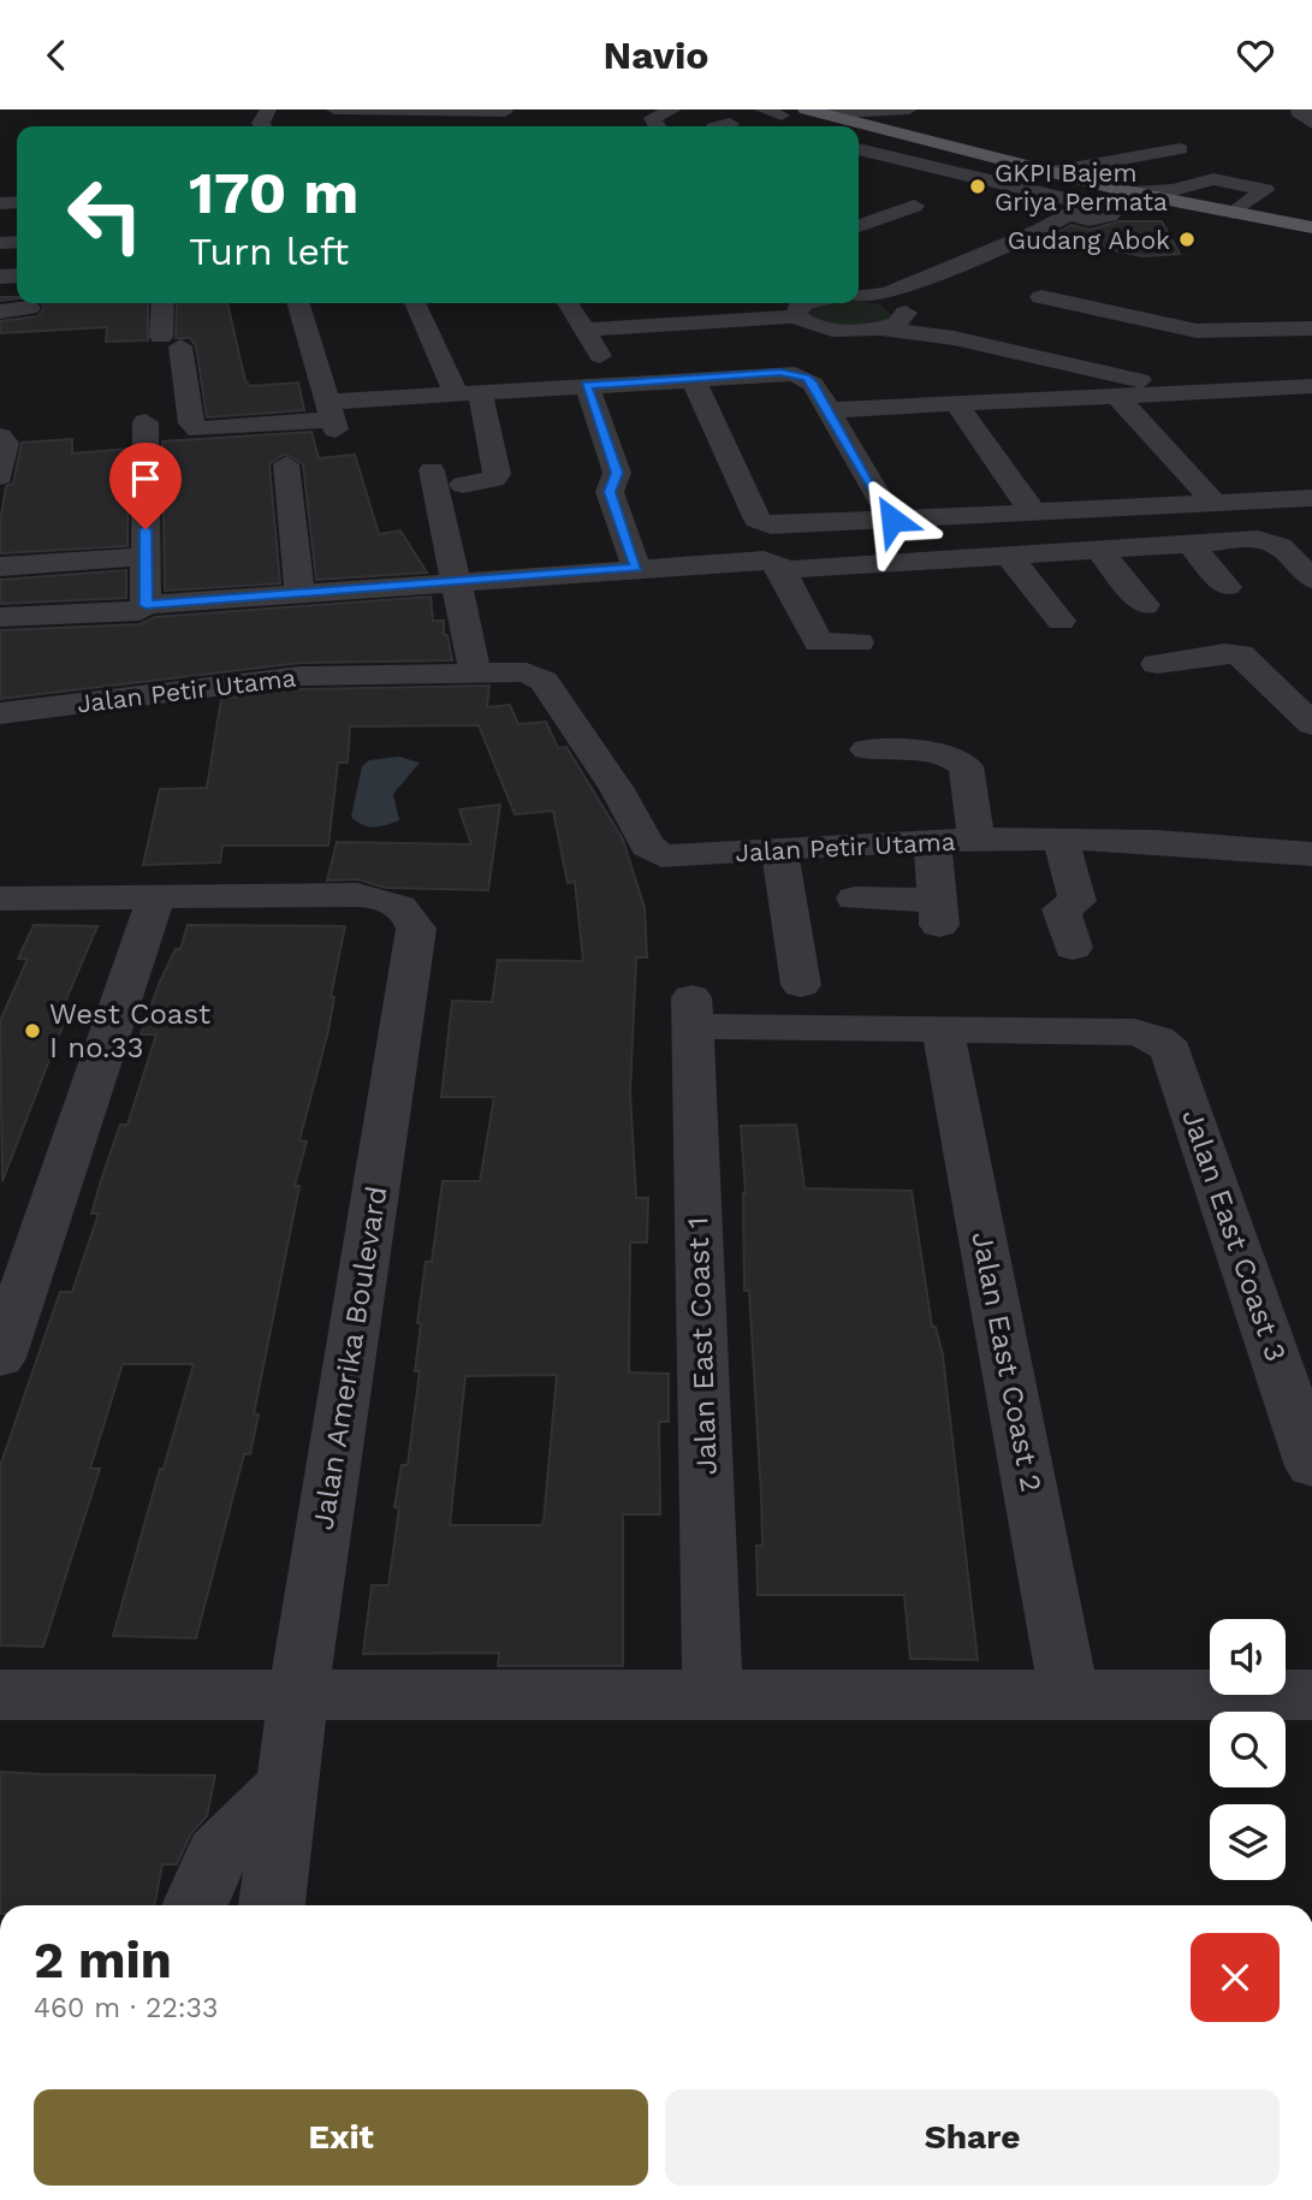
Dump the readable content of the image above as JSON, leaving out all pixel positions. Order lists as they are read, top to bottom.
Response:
{
  "streets": {
    "street": [
      "Jalan Petir Utama",
      "Jalan East Coast 3",
      "Jalan East Coast 1",
      "Jalan Amerika Boulevard",
      "Jalan East Coast 2"
    ]
  },
  "crossings": [
    ["Jalan East Coast 3", "Jalan East Coast 1"],
    ["Jalan East Coast 3", "Jalan East Coast 2"],
    ["Jalan East Coast 1", "Jalan East Coast 2"]
  ],
  "places": ["GKPI Bajem Griya Permata", "Gudang Abok", "West Coast I no.33"],
  "page": {
    "header": "Navio",
    "turn": ["170 m", "Turn left"],
    "heading": ["2 min", "460 m · 22:33"],
    "buttons": ["Exit", "Share"]
  }
}
